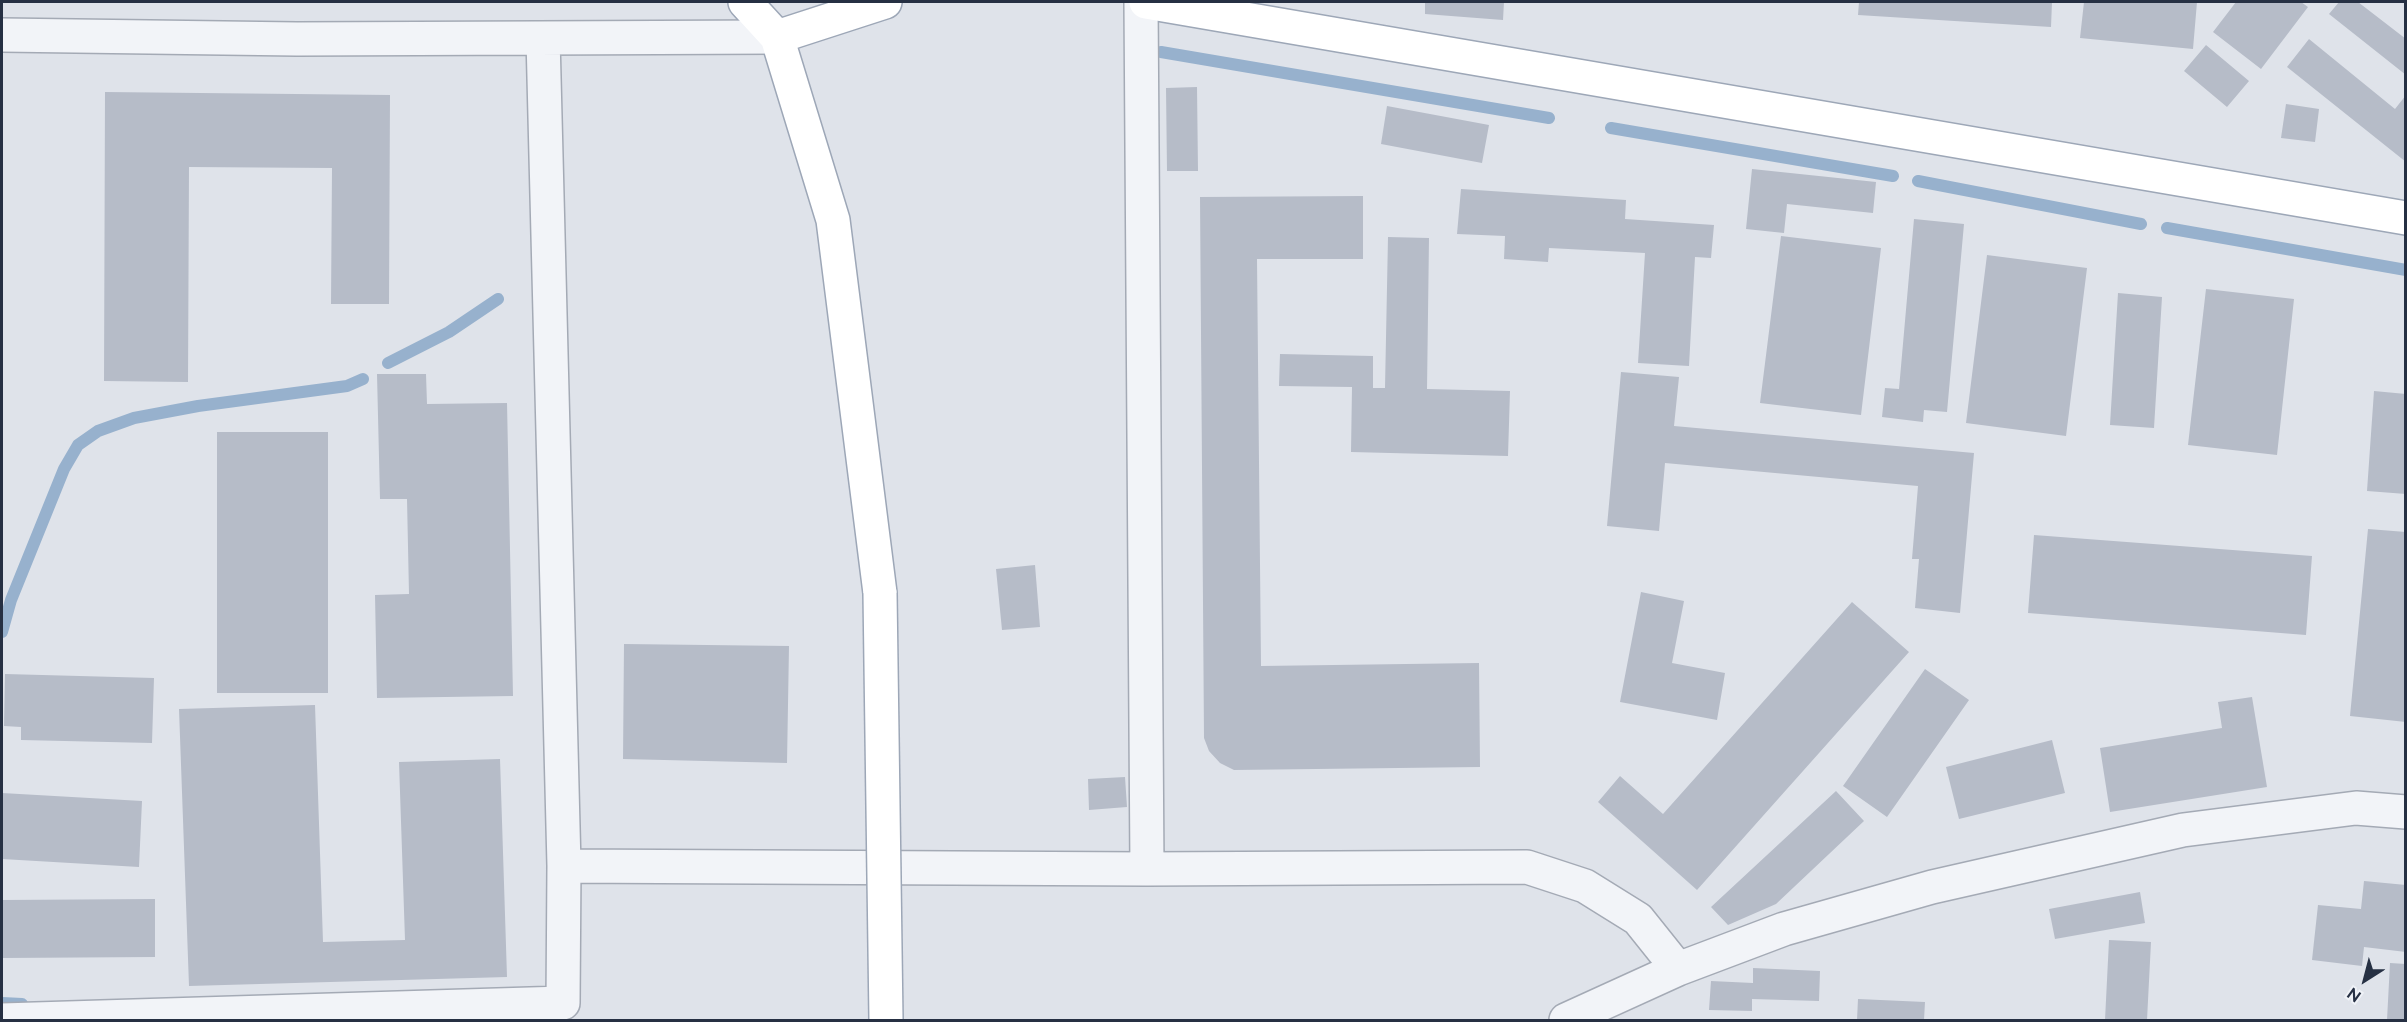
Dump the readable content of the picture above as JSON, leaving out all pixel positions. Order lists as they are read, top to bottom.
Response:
{
  "north": "bottom left"
}
